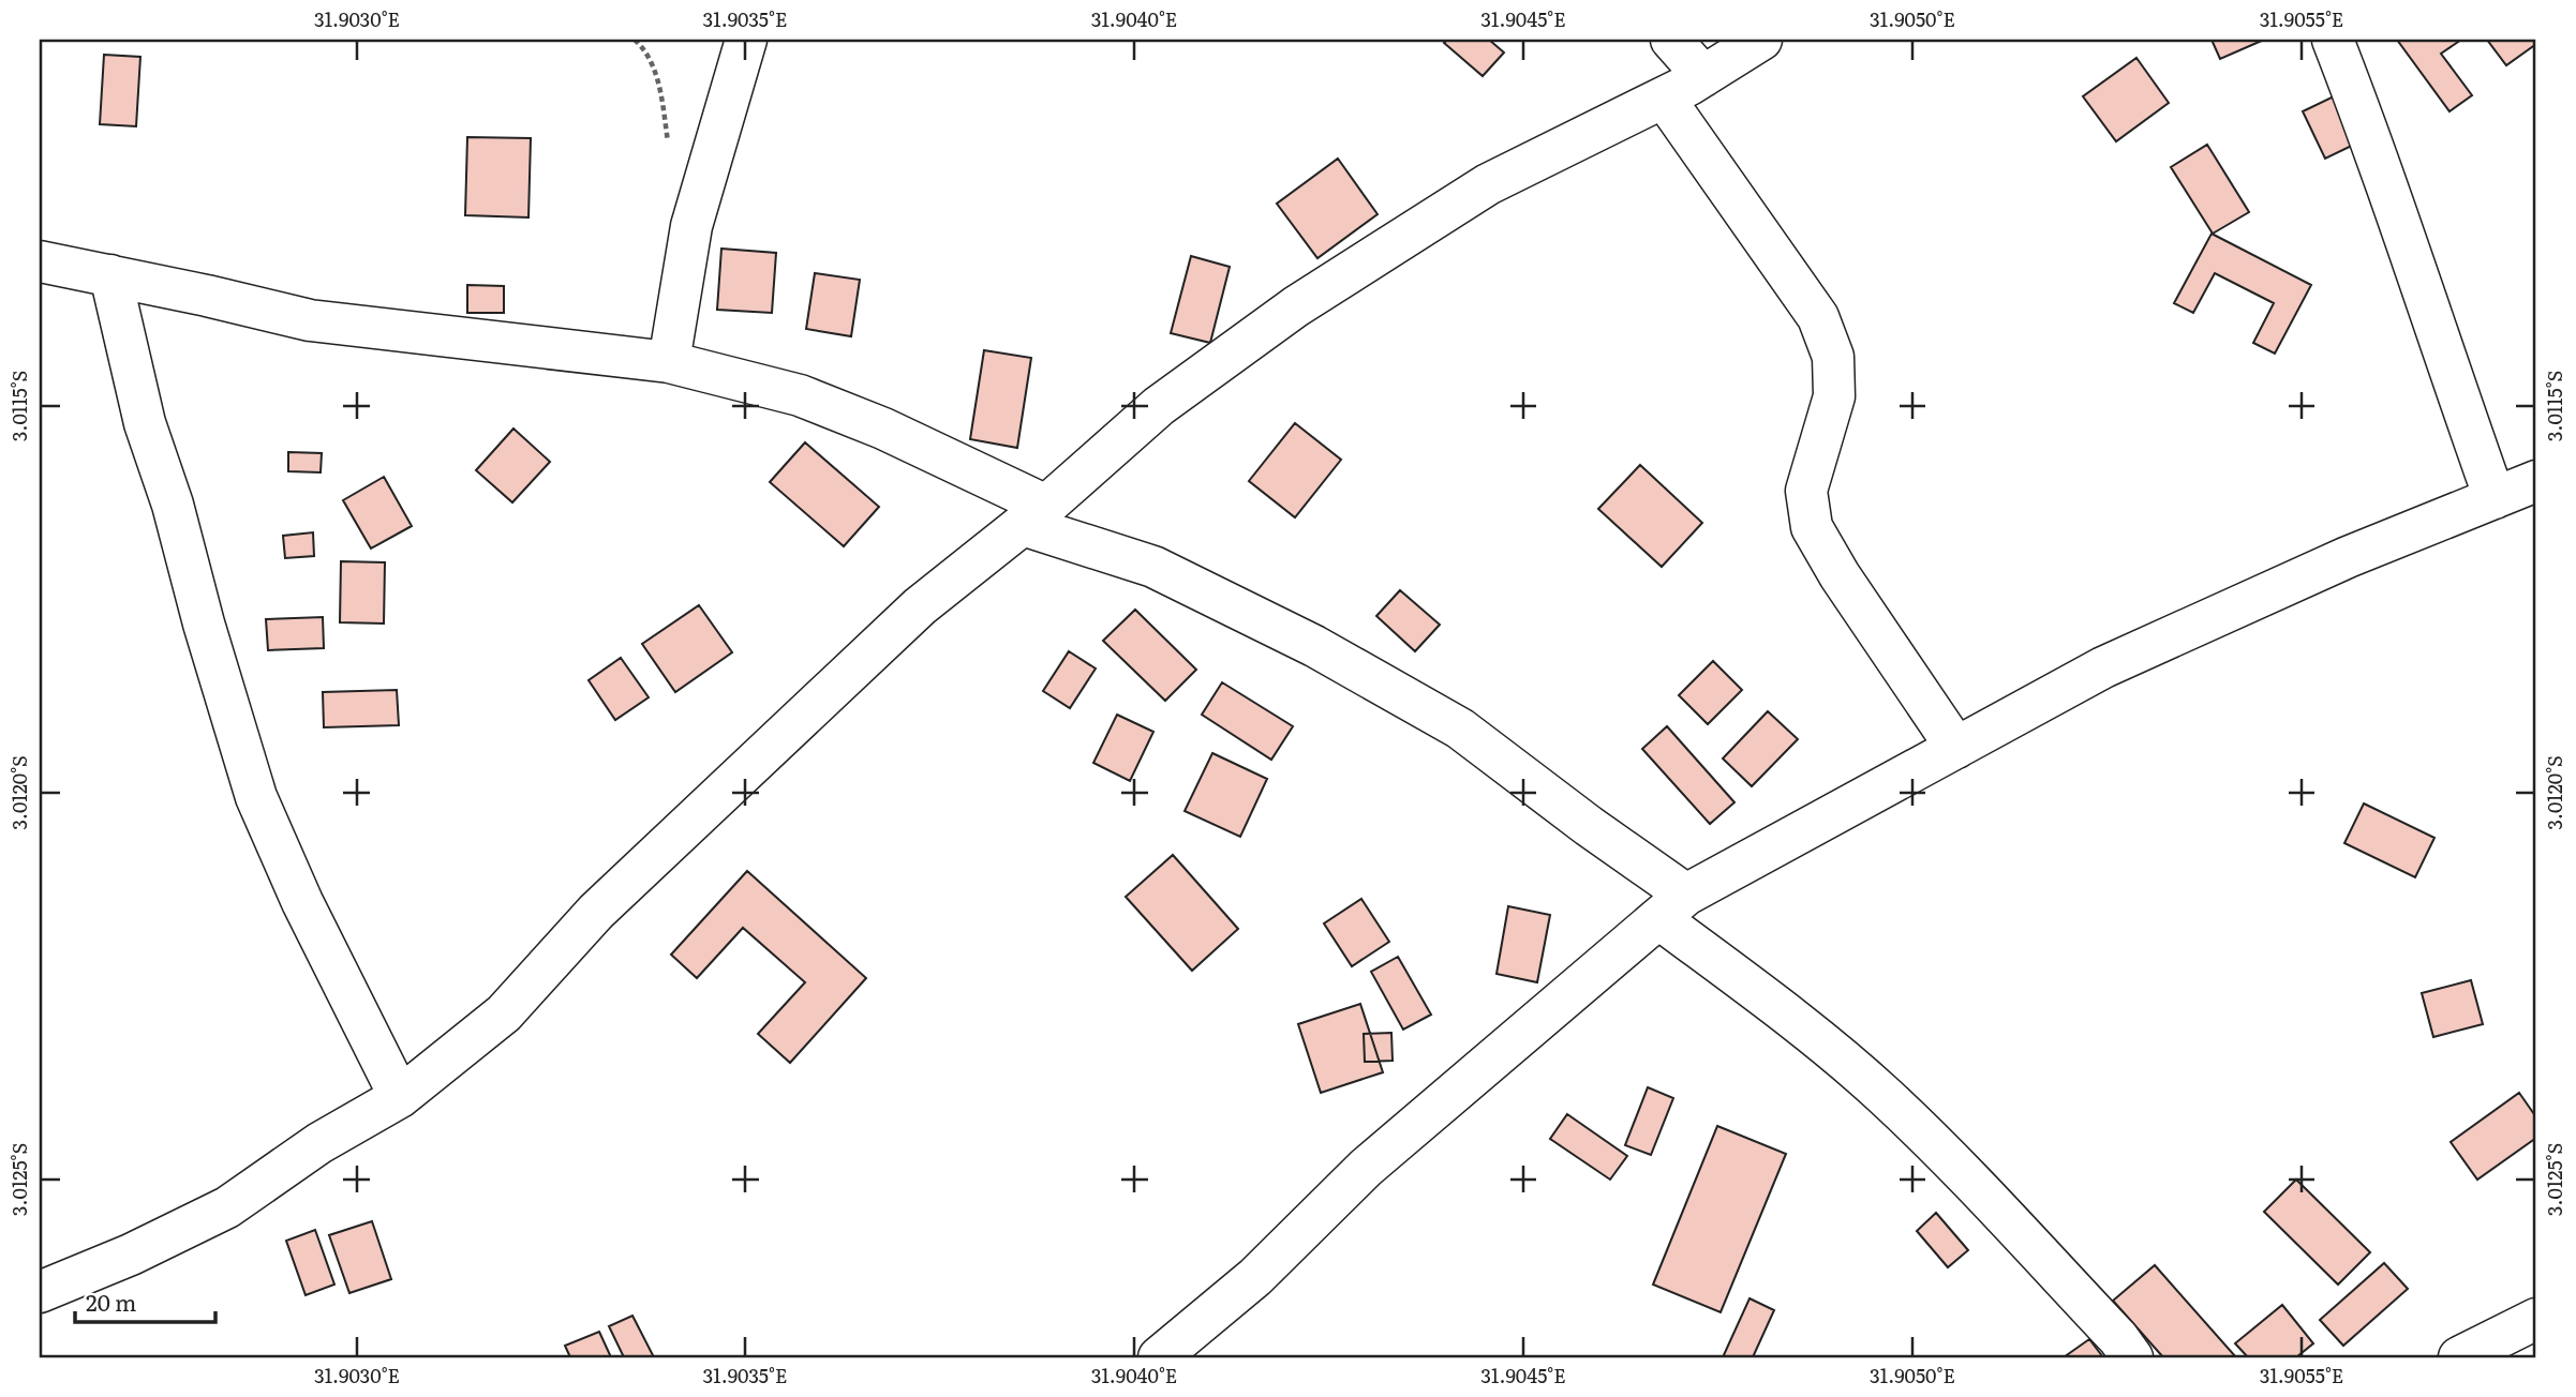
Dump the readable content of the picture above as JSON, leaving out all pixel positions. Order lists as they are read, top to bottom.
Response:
{
  "scale_bar": "20 m",
  "coordinates": [
    "31.9030°E",
    "31.9035°E",
    "31.9040°E",
    "31.9045°E",
    "31.9050°E",
    "31.9055°E",
    "3.0115°S",
    "3.0120°S",
    "3.0125°S"
  ]
}
